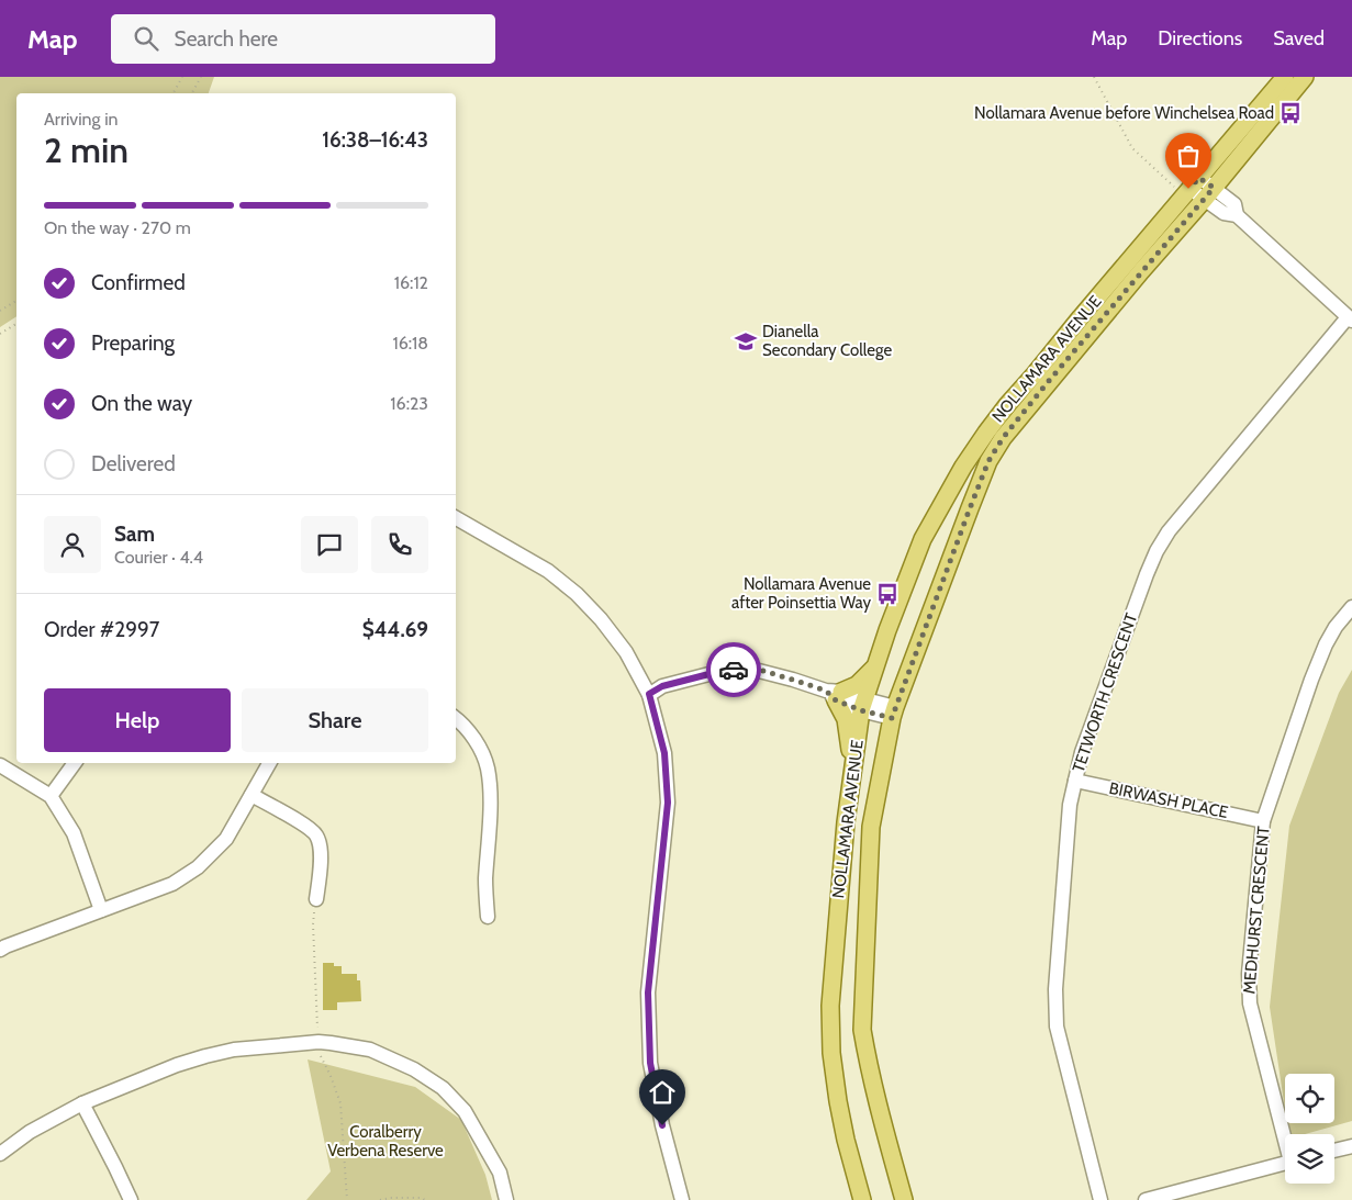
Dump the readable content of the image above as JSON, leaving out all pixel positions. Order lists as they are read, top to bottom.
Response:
{
  "streets": {
    "main road": ["NOLLAMARA AVENUE"],
    "street": ["TETWORTH CRESCENT", "BIRWASH PLACE", "MEDHURST CRESCENT"]
  },
  "crossings": [
    ["TETWORTH CRESCENT", "BIRWASH PLACE"],
    ["BIRWASH PLACE", "MEDHURST CRESCENT"]
  ],
  "parks": ["Coralberry Verbena Reserve"],
  "places": {
    "bus stop": ["Nollamara Avenue before Winchelsea Road", "Nollamara Avenue after Poinsettia Way"],
    "school or university": ["Dianella Secondary College"]
  },
  "page": {
    "header": "Map",
    "search": "Search here",
    "nav": ["Map", "Directions", "Saved"],
    "heading": ["2 min", "Arriving in", "16:38–16:43"],
    "panel": [
      "Sam",
      "Courier · 4.4",
      "Order #2997",
      "$44.69"
    ],
    "bar": "On the way · 270 m",
    "list": [
      ["Confirmed", "16:12"],
      ["Preparing", "16:18"],
      ["On the way", "16:23"],
      "Delivered"
    ],
    "buttons": ["Help", "Share"]
  }
}
